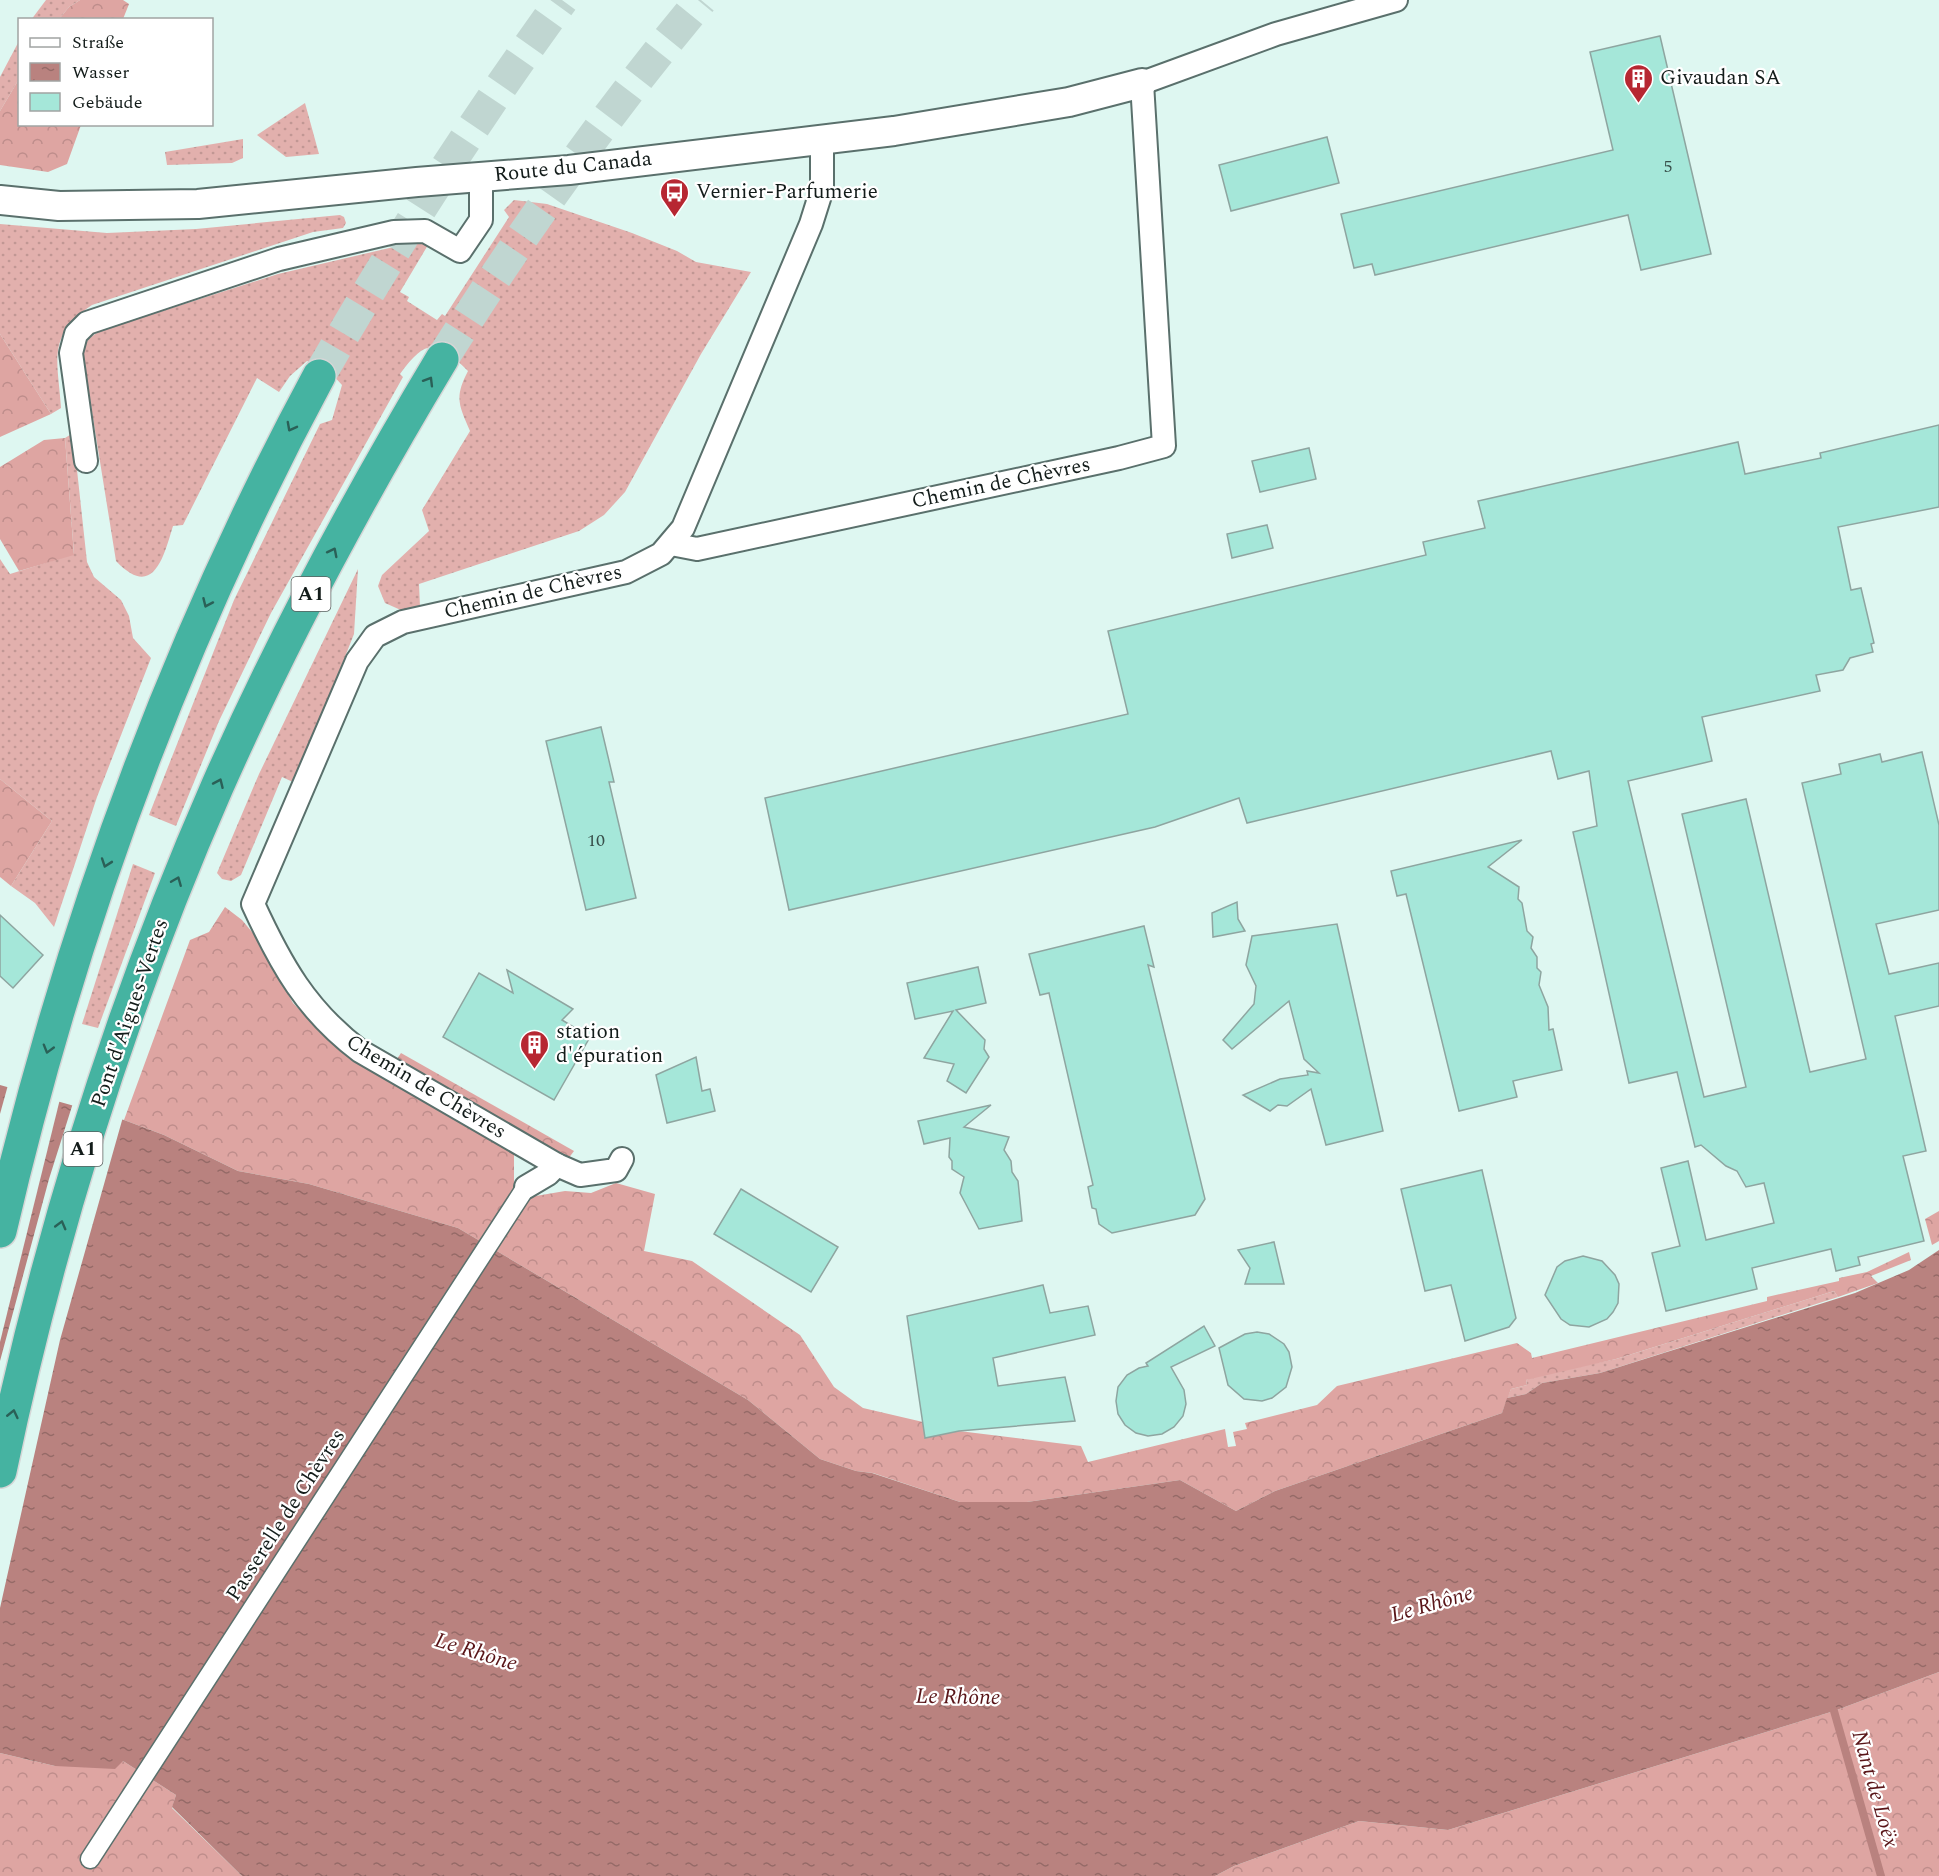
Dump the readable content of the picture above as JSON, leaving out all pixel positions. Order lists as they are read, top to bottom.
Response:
{
  "streets": {
    "highway": ["A1", "Pont d'Aigues-Vertes"],
    "street": ["Route du Canada", "Chemin de Chèvres", "Passerelle de Chèvres"]
  },
  "crossings": [
    ["Route du Canada", "Chemin de Chèvres"]
  ],
  "water": ["Le Rhône", "Nant de Loëx"],
  "places": {
    "building": ["Givaudan SA", "station d'épuration"],
    "bus stop": ["Vernier-Parfumerie"]
  },
  "house_numbers": ["5", "10"],
  "legend": ["Straße", "Wasser", "Gebäude"]
}
